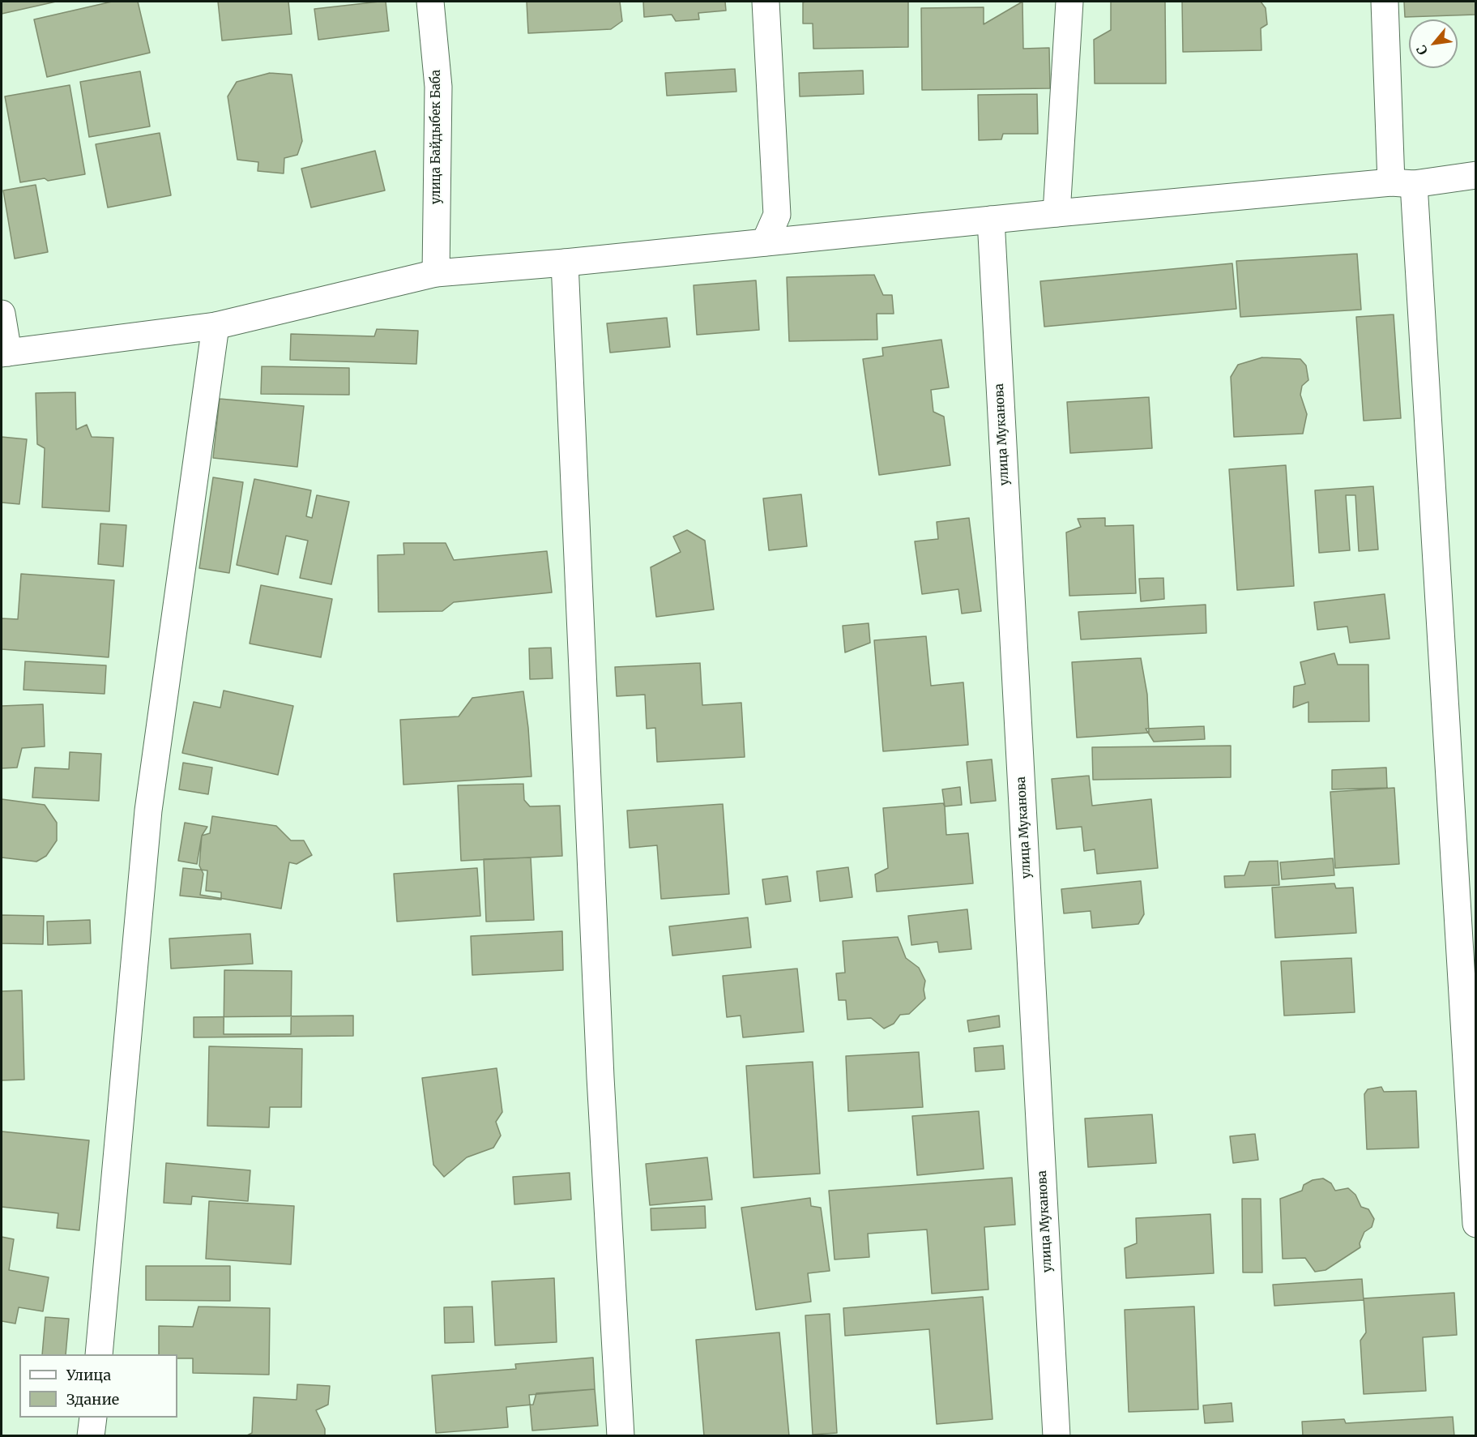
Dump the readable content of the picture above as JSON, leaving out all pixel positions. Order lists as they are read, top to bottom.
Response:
{
  "streets": {
    "street": ["улица Байдыбек Баба", "улица Муканова"]
  },
  "legend": ["Улица", "Здание"],
  "north": "bottom left"
}
